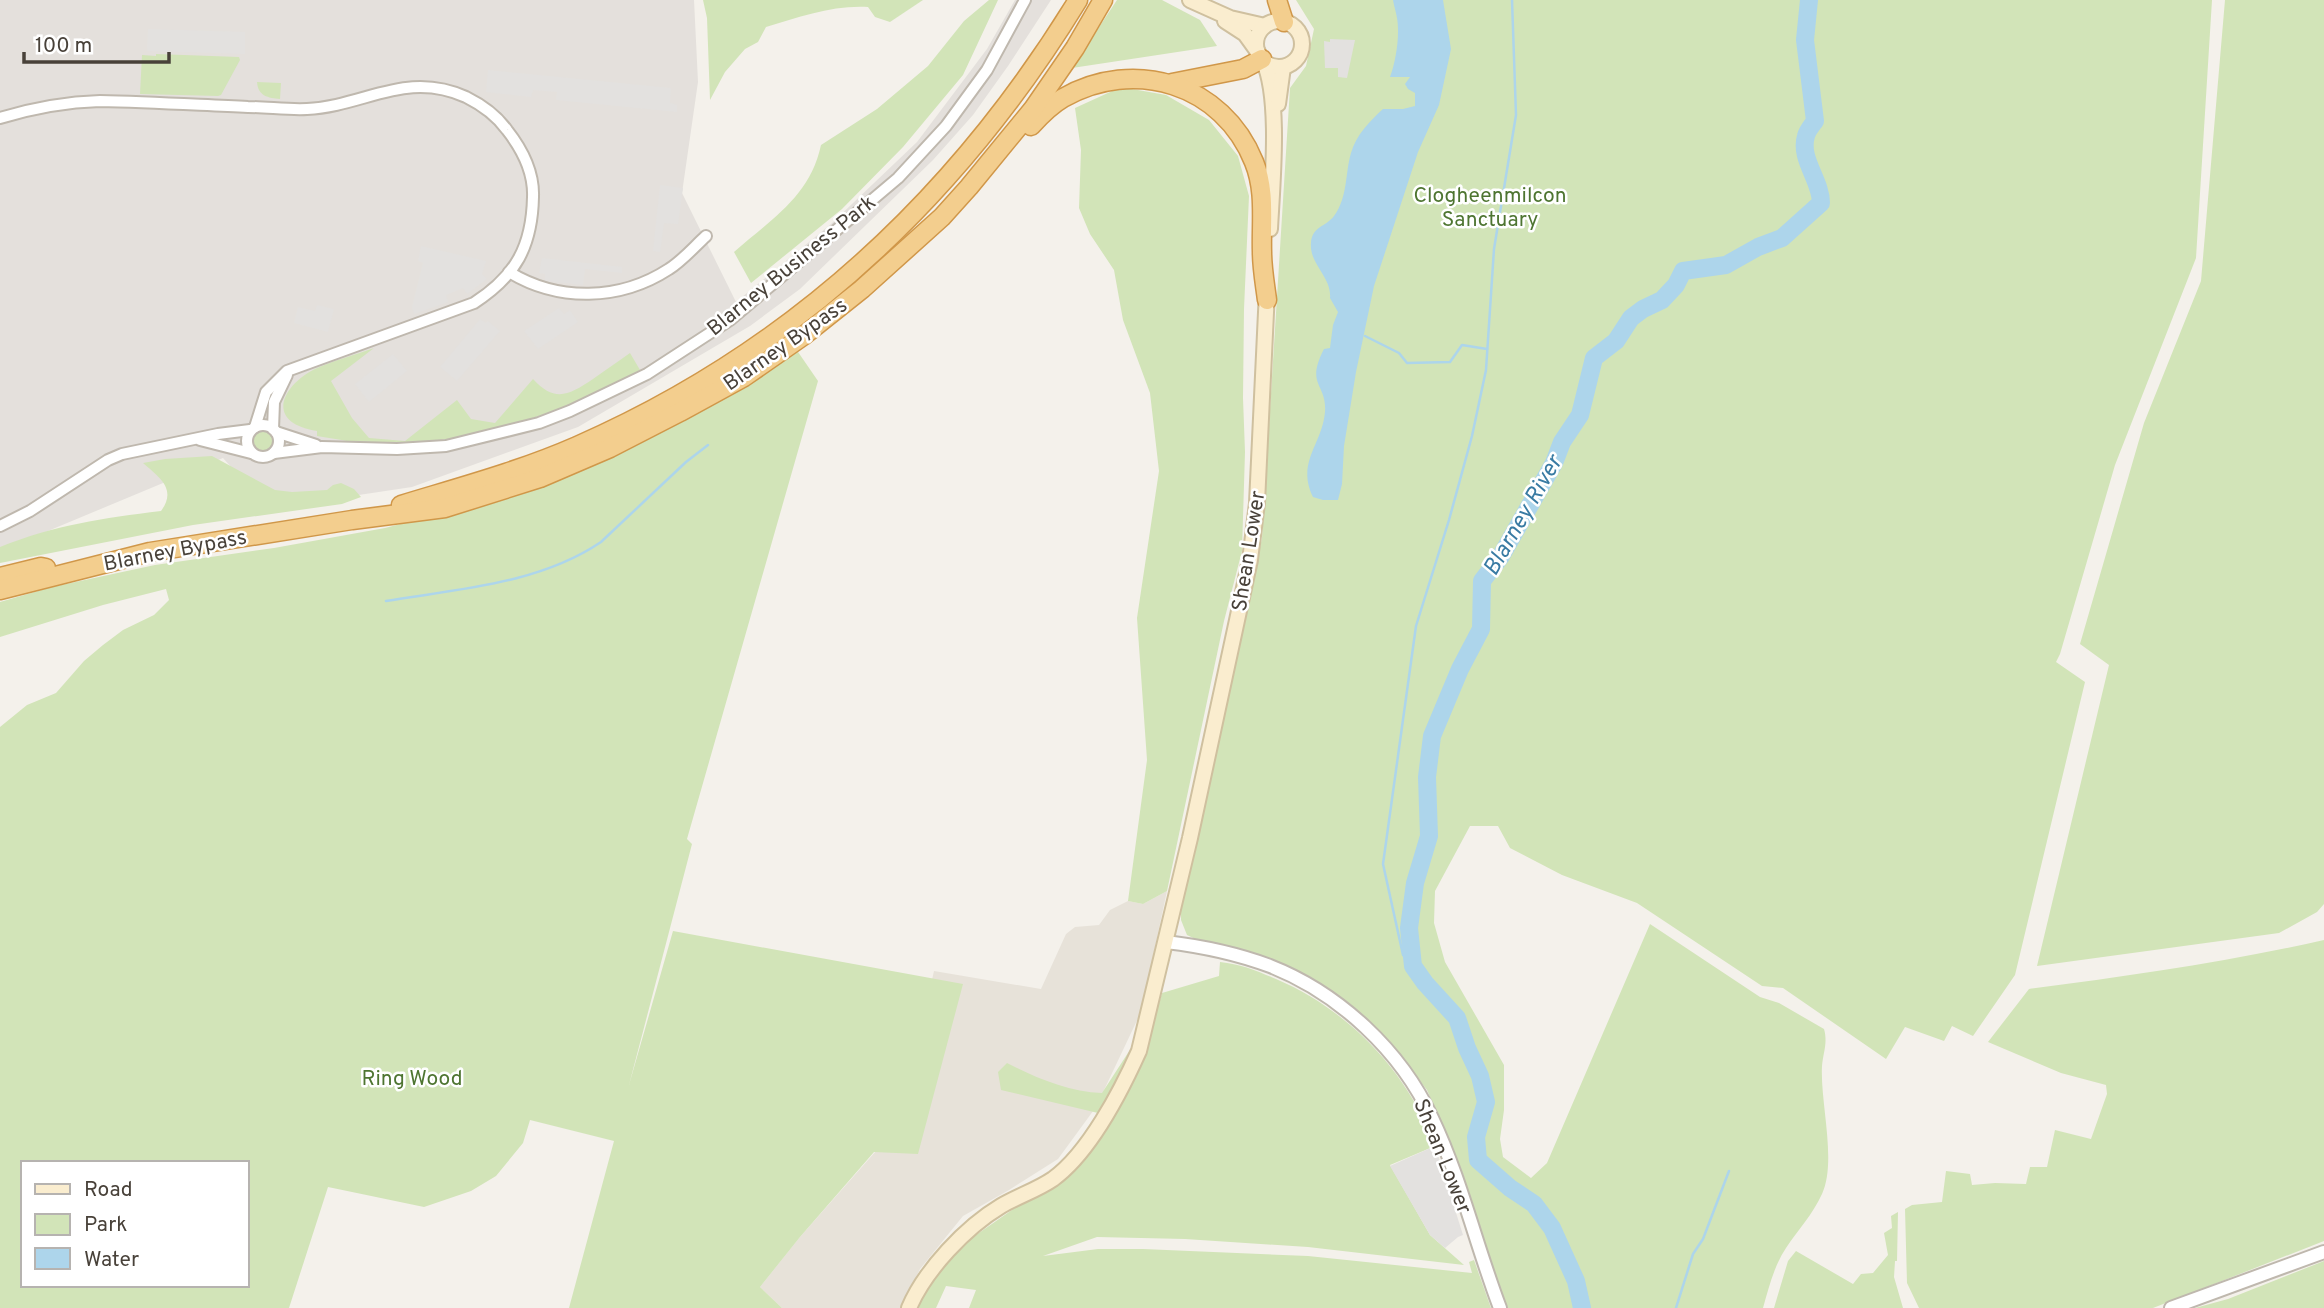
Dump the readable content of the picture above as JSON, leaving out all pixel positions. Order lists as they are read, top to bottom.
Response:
{
  "streets": {
    "highway": ["Blarney Bypass"],
    "main road": ["Shean Lower"],
    "street": ["Blarney Business Park"]
  },
  "water": ["Blarney River"],
  "parks": ["Clogheenmilcon Sanctuary", "Ring Wood"],
  "legend": ["Road", "Park", "Water"],
  "scale_bar": "100 m"
}
